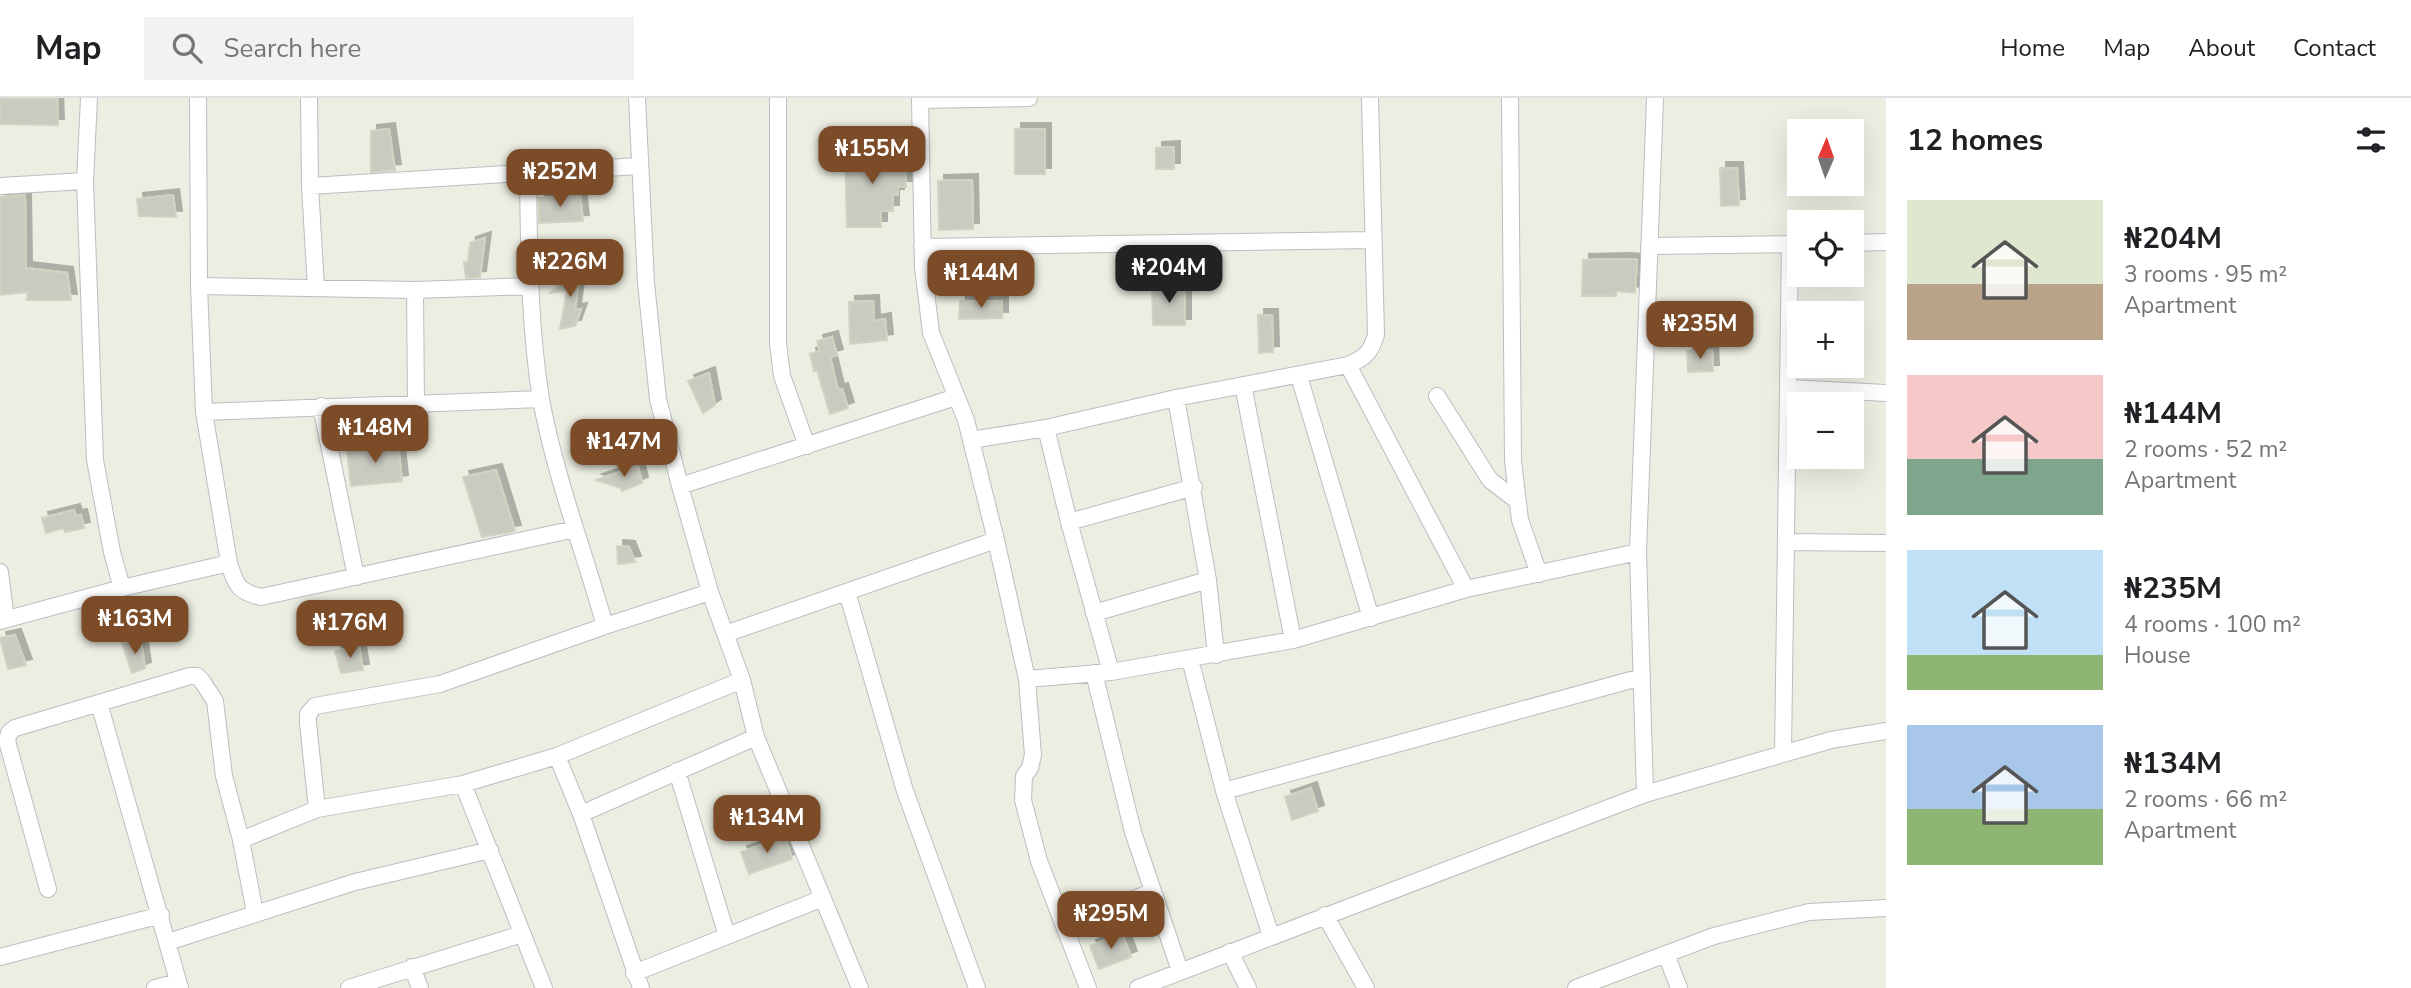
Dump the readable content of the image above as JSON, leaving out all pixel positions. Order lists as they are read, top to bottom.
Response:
{
  "north": "top",
  "page": {
    "header": "Map",
    "search": "Search here",
    "nav": [
      "Home",
      "Map",
      "About",
      "Contact"
    ],
    "heading": "12 homes",
    "map_buttons": ["+", "−"],
    "price": [
      "₦155M",
      "₦252M",
      "₦226M",
      "₦204M",
      "₦144M",
      "₦235M",
      "₦148M",
      "₦147M",
      "₦163M",
      "₦176M",
      "₦134M",
      "₦295M"
    ],
    "list": [
      {
        "name": "₦204M",
        "note": "3 rooms · 95 m² · Apartment"
      },
      {
        "name": "₦144M",
        "note": "2 rooms · 52 m² · Apartment"
      },
      {
        "name": "₦235M",
        "note": "4 rooms · 100 m² · House"
      },
      {
        "name": "₦134M",
        "note": "2 rooms · 66 m² · Apartment"
      }
    ]
  }
}
